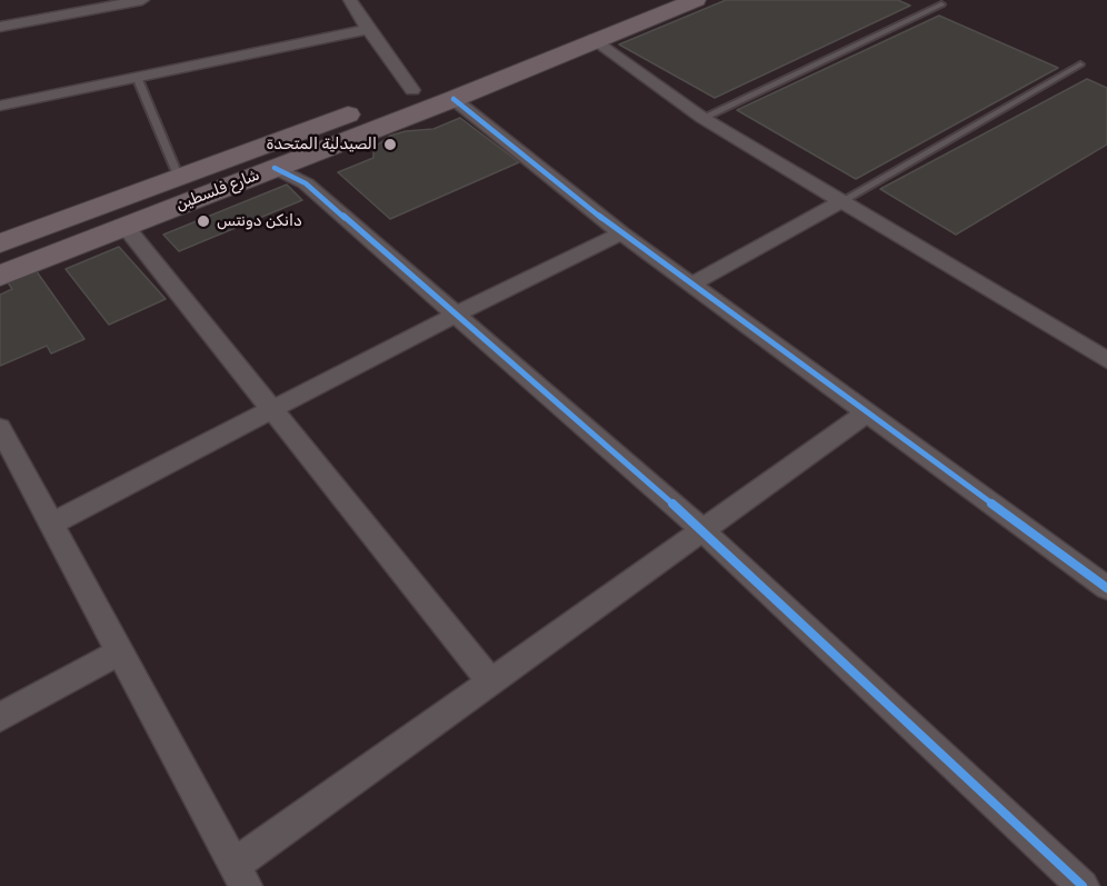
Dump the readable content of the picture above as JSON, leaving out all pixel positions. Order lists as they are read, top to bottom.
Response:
{
  "streets": {
    "main road": ["شارع فلسطين"]
  },
  "places": ["الصيدلية المتحدة", "دانكن دونتس"]
}
